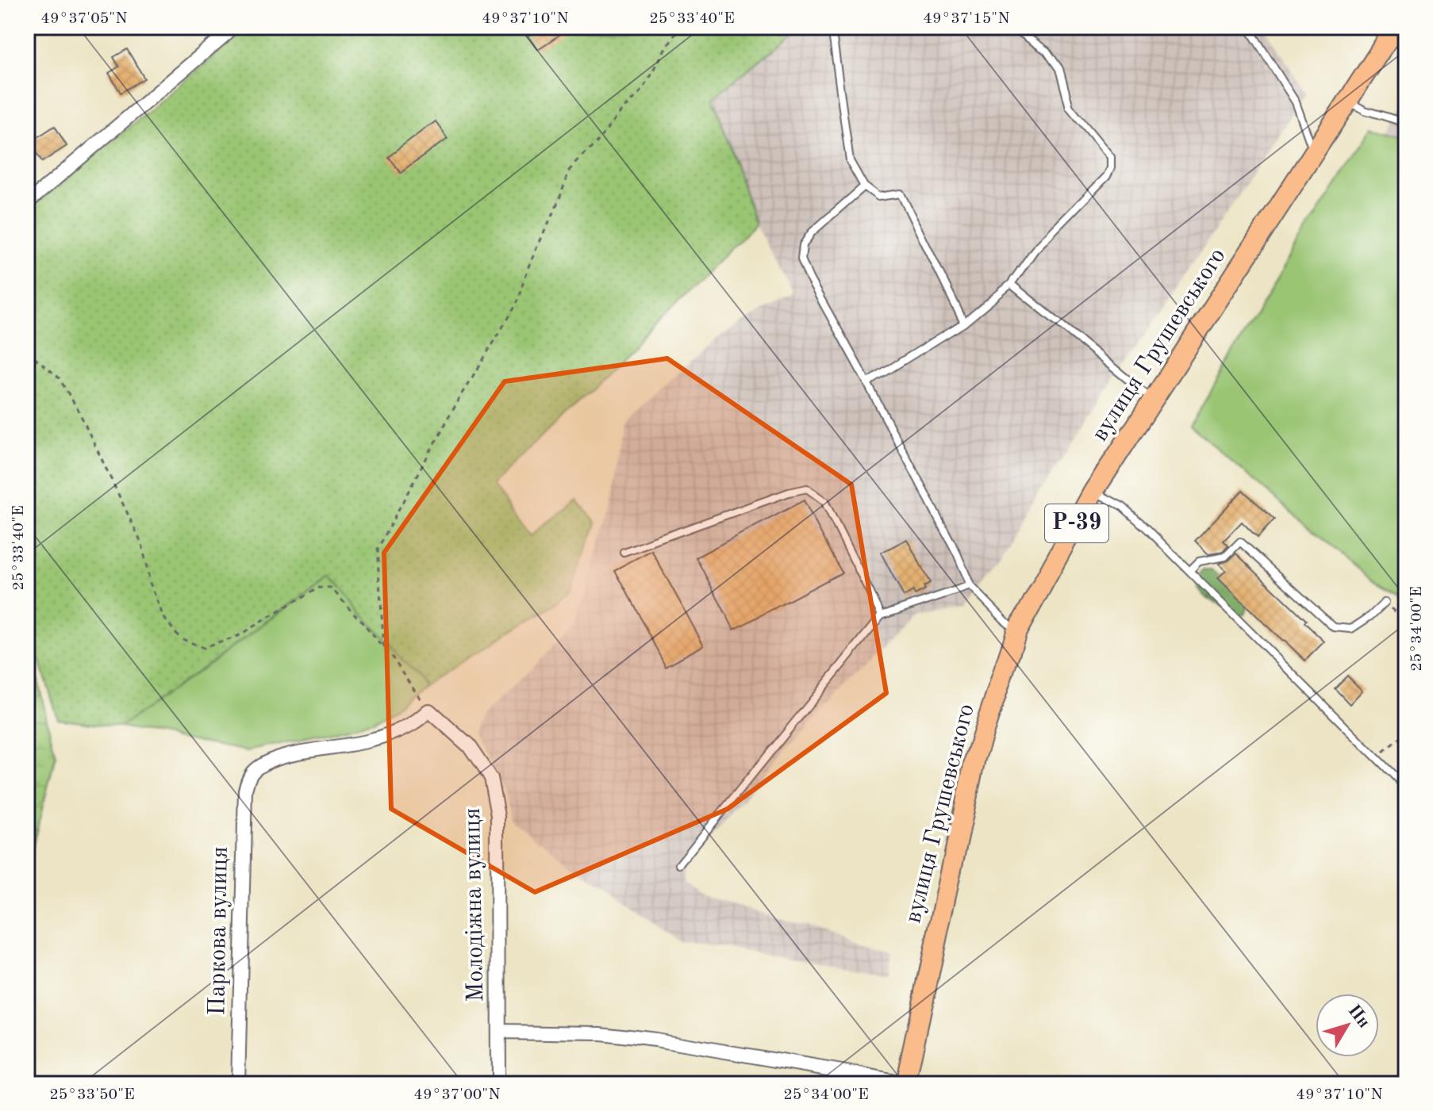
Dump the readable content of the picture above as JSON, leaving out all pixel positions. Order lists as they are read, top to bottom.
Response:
{
  "streets": {
    "main road": ["вулиця Грушевського", "Р-39"],
    "street": ["Молодіжна вулиця", "Паркова вулиця"]
  },
  "crossings": [
    ["вулиця Грушевського", "Молодіжна вулиця"],
    ["Молодіжна вулиця", "Паркова вулиця"]
  ],
  "north": "top right",
  "coordinates": [
    "49°37'05\"N",
    "49°37'10\"N",
    "25°33'40\"E",
    "49°37'15\"N",
    "25°34'00\"E",
    "25°33'50\"E",
    "49°37'00\"N"
  ]
}
